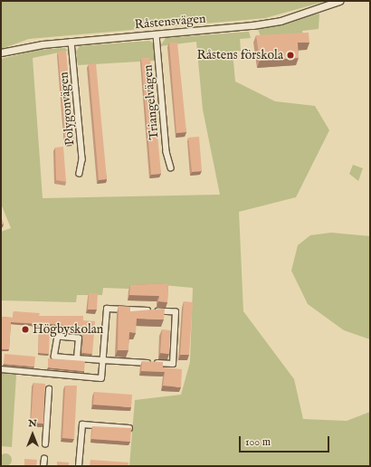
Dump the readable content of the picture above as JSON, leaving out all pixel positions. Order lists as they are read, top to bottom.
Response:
{
  "streets": {
    "street": ["Råstensvägen", "Triangelvägen", "Polygonvägen"]
  },
  "crossings": [
    ["Råstensvägen", "Triangelvägen"],
    ["Råstensvägen", "Polygonvägen"]
  ],
  "places": ["Råstens förskola", "Högbyskolan"],
  "scale_bar": "100 m",
  "north": "top"
}
